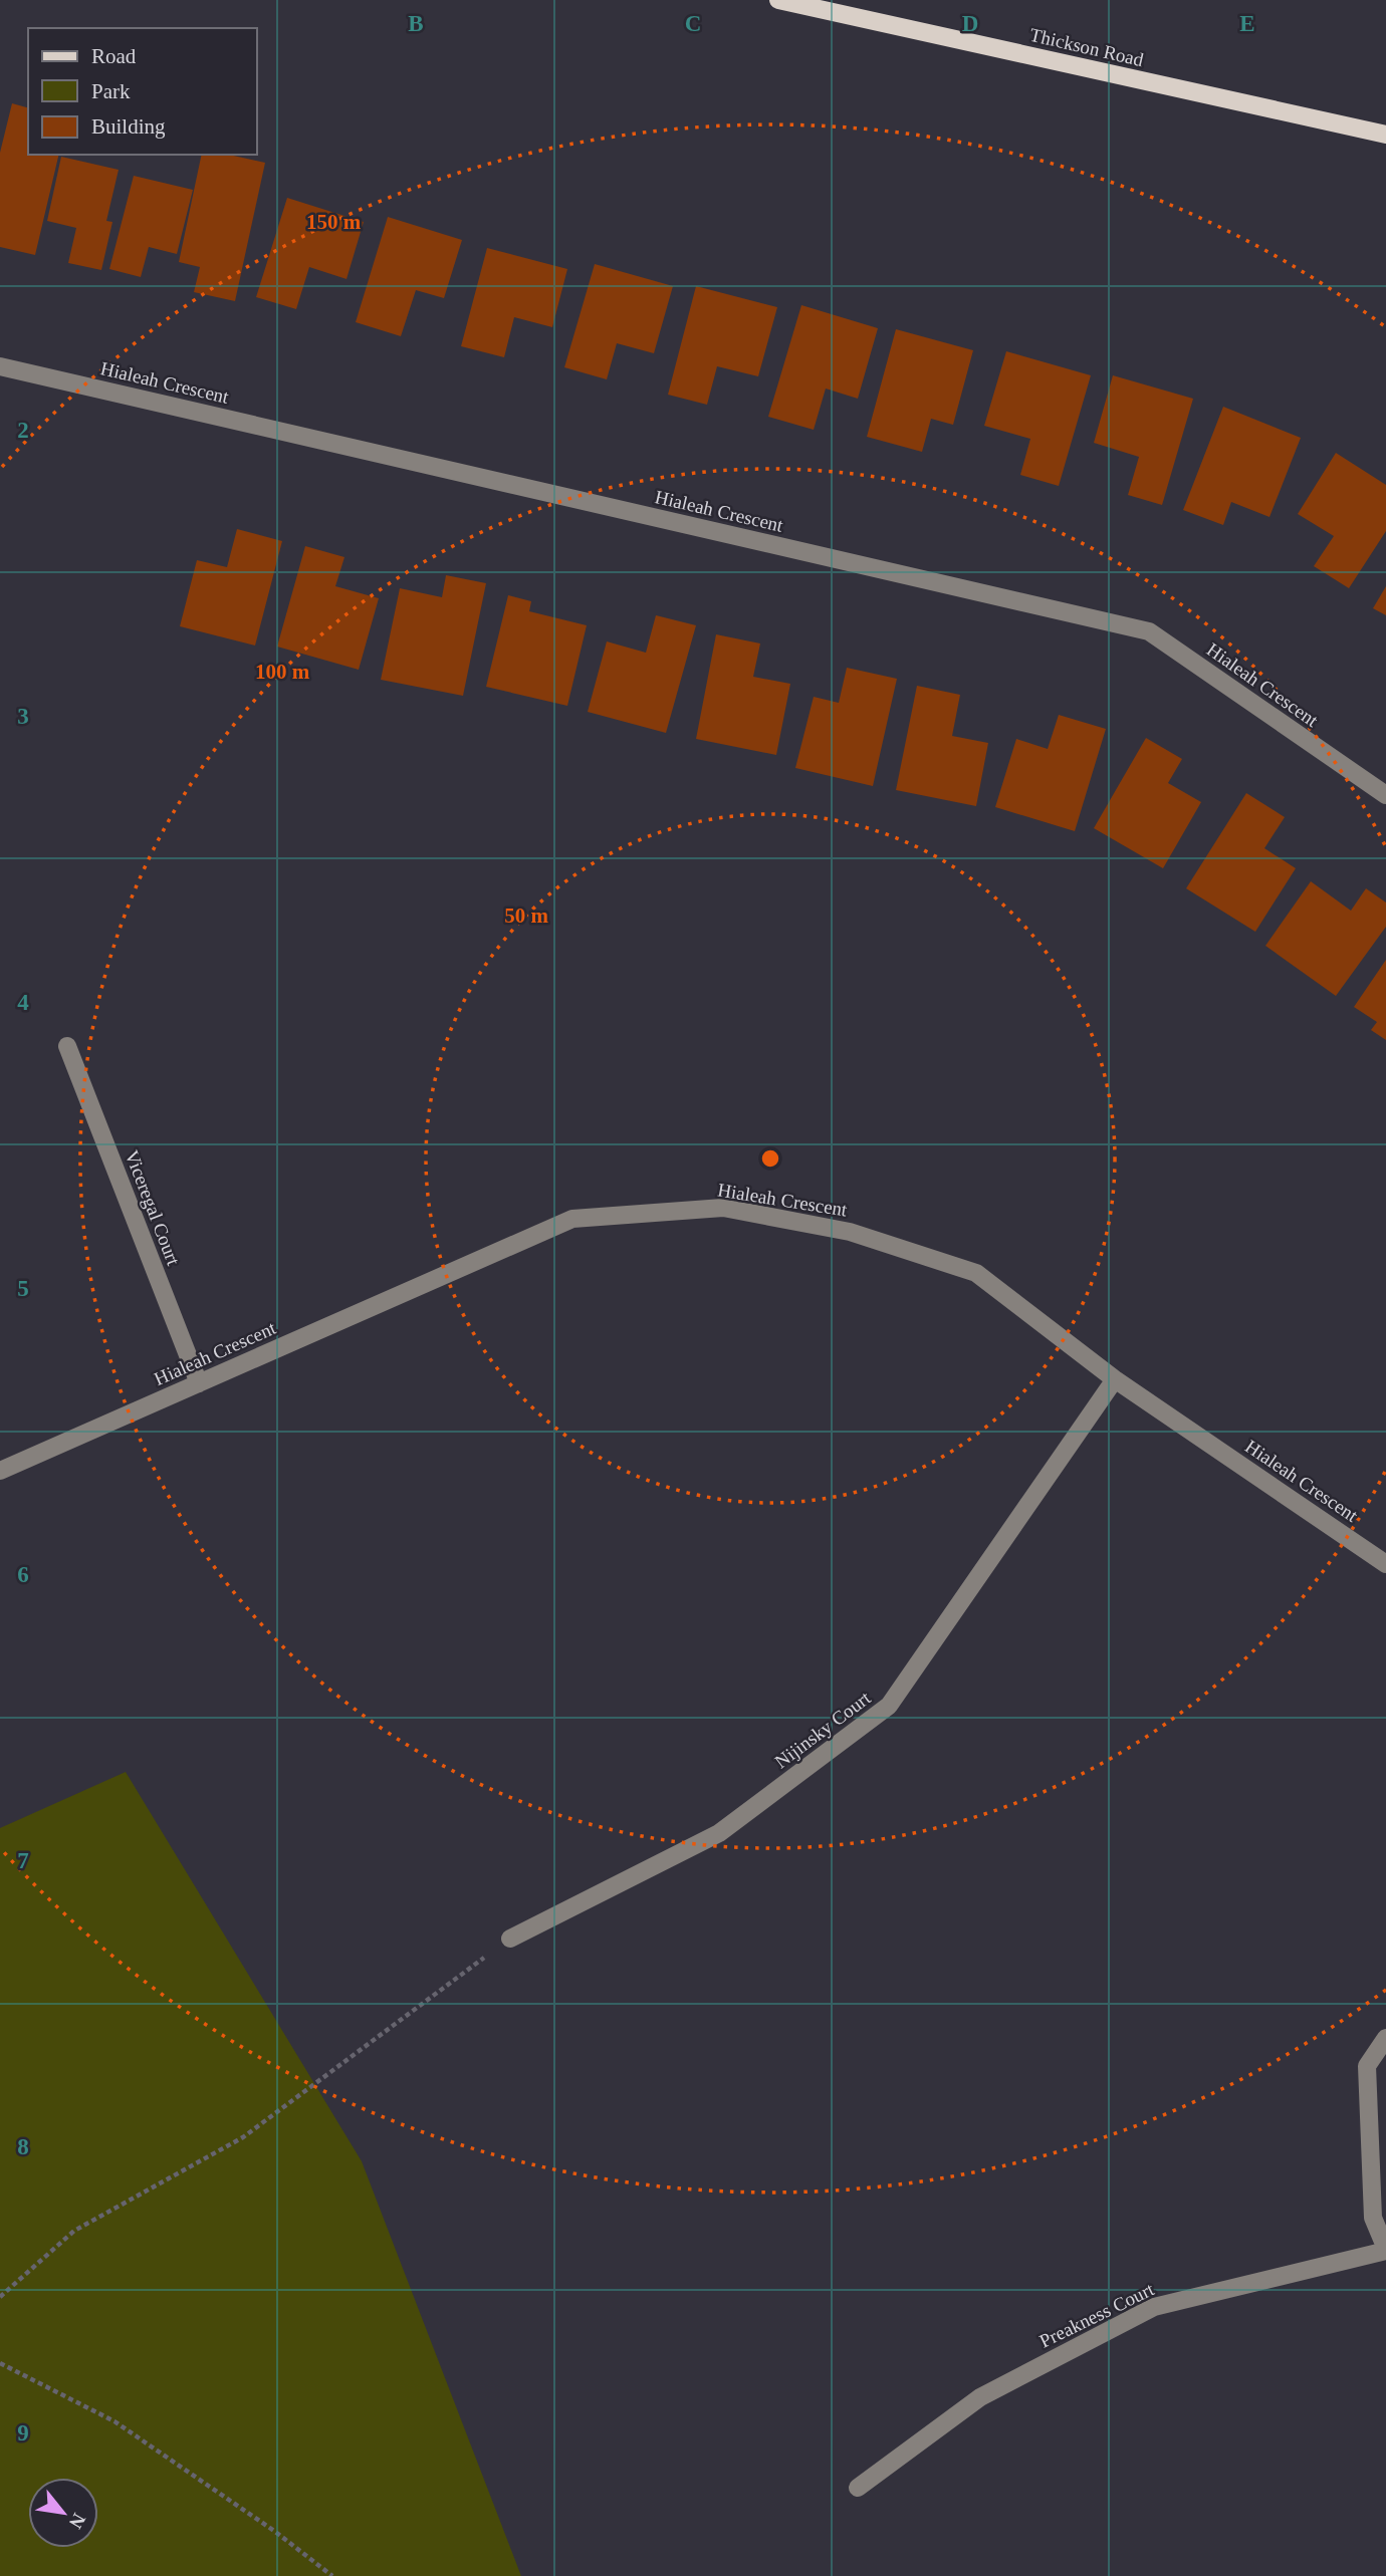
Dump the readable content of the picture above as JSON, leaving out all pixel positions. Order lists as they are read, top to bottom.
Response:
{
  "streets": {
    "main road": ["Thickson Road"],
    "street": [
      "Hialeah Crescent",
      "Viceregal Court",
      "Nijinsky Court",
      "Preakness Court"
    ]
  },
  "crossings": [
    ["Hialeah Crescent", "Viceregal Court"],
    ["Hialeah Crescent", "Nijinsky Court"]
  ],
  "legend": ["Road", "Park", "Building"],
  "north": "bottom right",
  "grid": {
    "columns": [
      "B",
      "C",
      "D",
      "E"
    ],
    "rows": [
      "2",
      "3",
      "4",
      "5",
      "6",
      "7",
      "8",
      "9"
    ]
  },
  "rings": ["150 m", "100 m", "50 m"]
}
